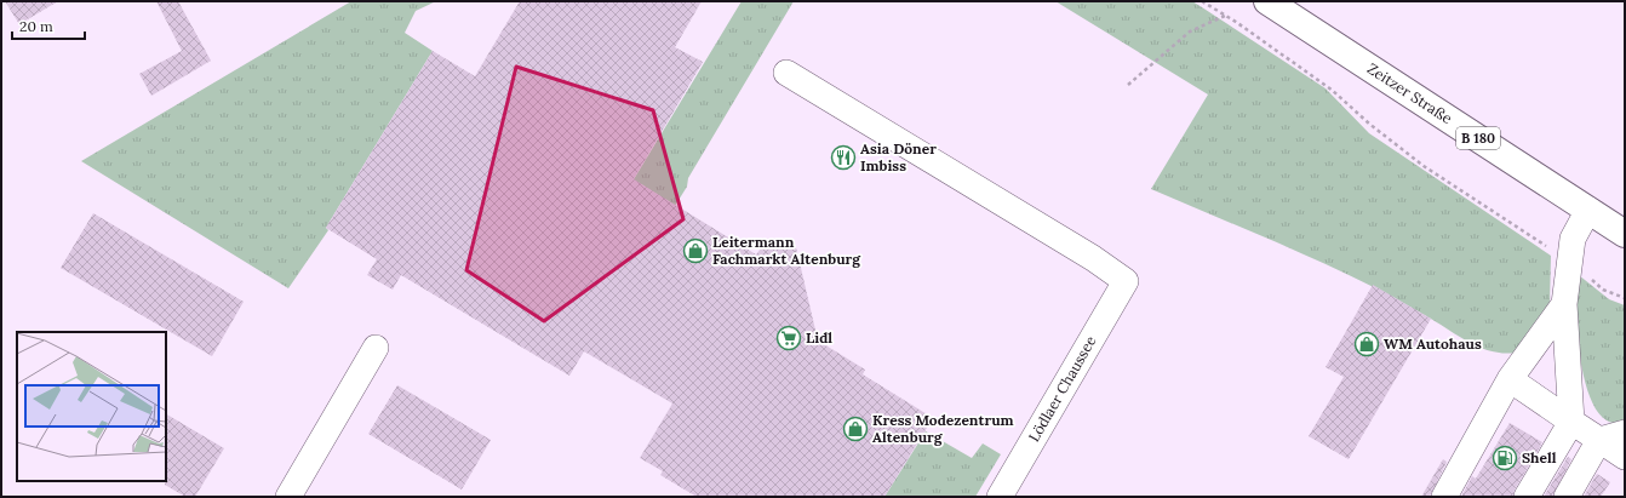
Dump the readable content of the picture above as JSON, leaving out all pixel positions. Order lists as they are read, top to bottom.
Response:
{
  "streets": {
    "main road": ["Zeitzer Straße", "B 180"],
    "street": ["Lödlaer Chaussee"]
  },
  "places": {
    "restaurant": ["Asia Döner Imbiss"],
    "shop": ["Leitermann Fachmarkt Altenburg", "WM Autohaus", "Kress Modezentrum Altenburg"],
    "supermarket": ["Lidl"],
    "fuel station": ["Shell"]
  },
  "scale_bar": "20 m"
}
